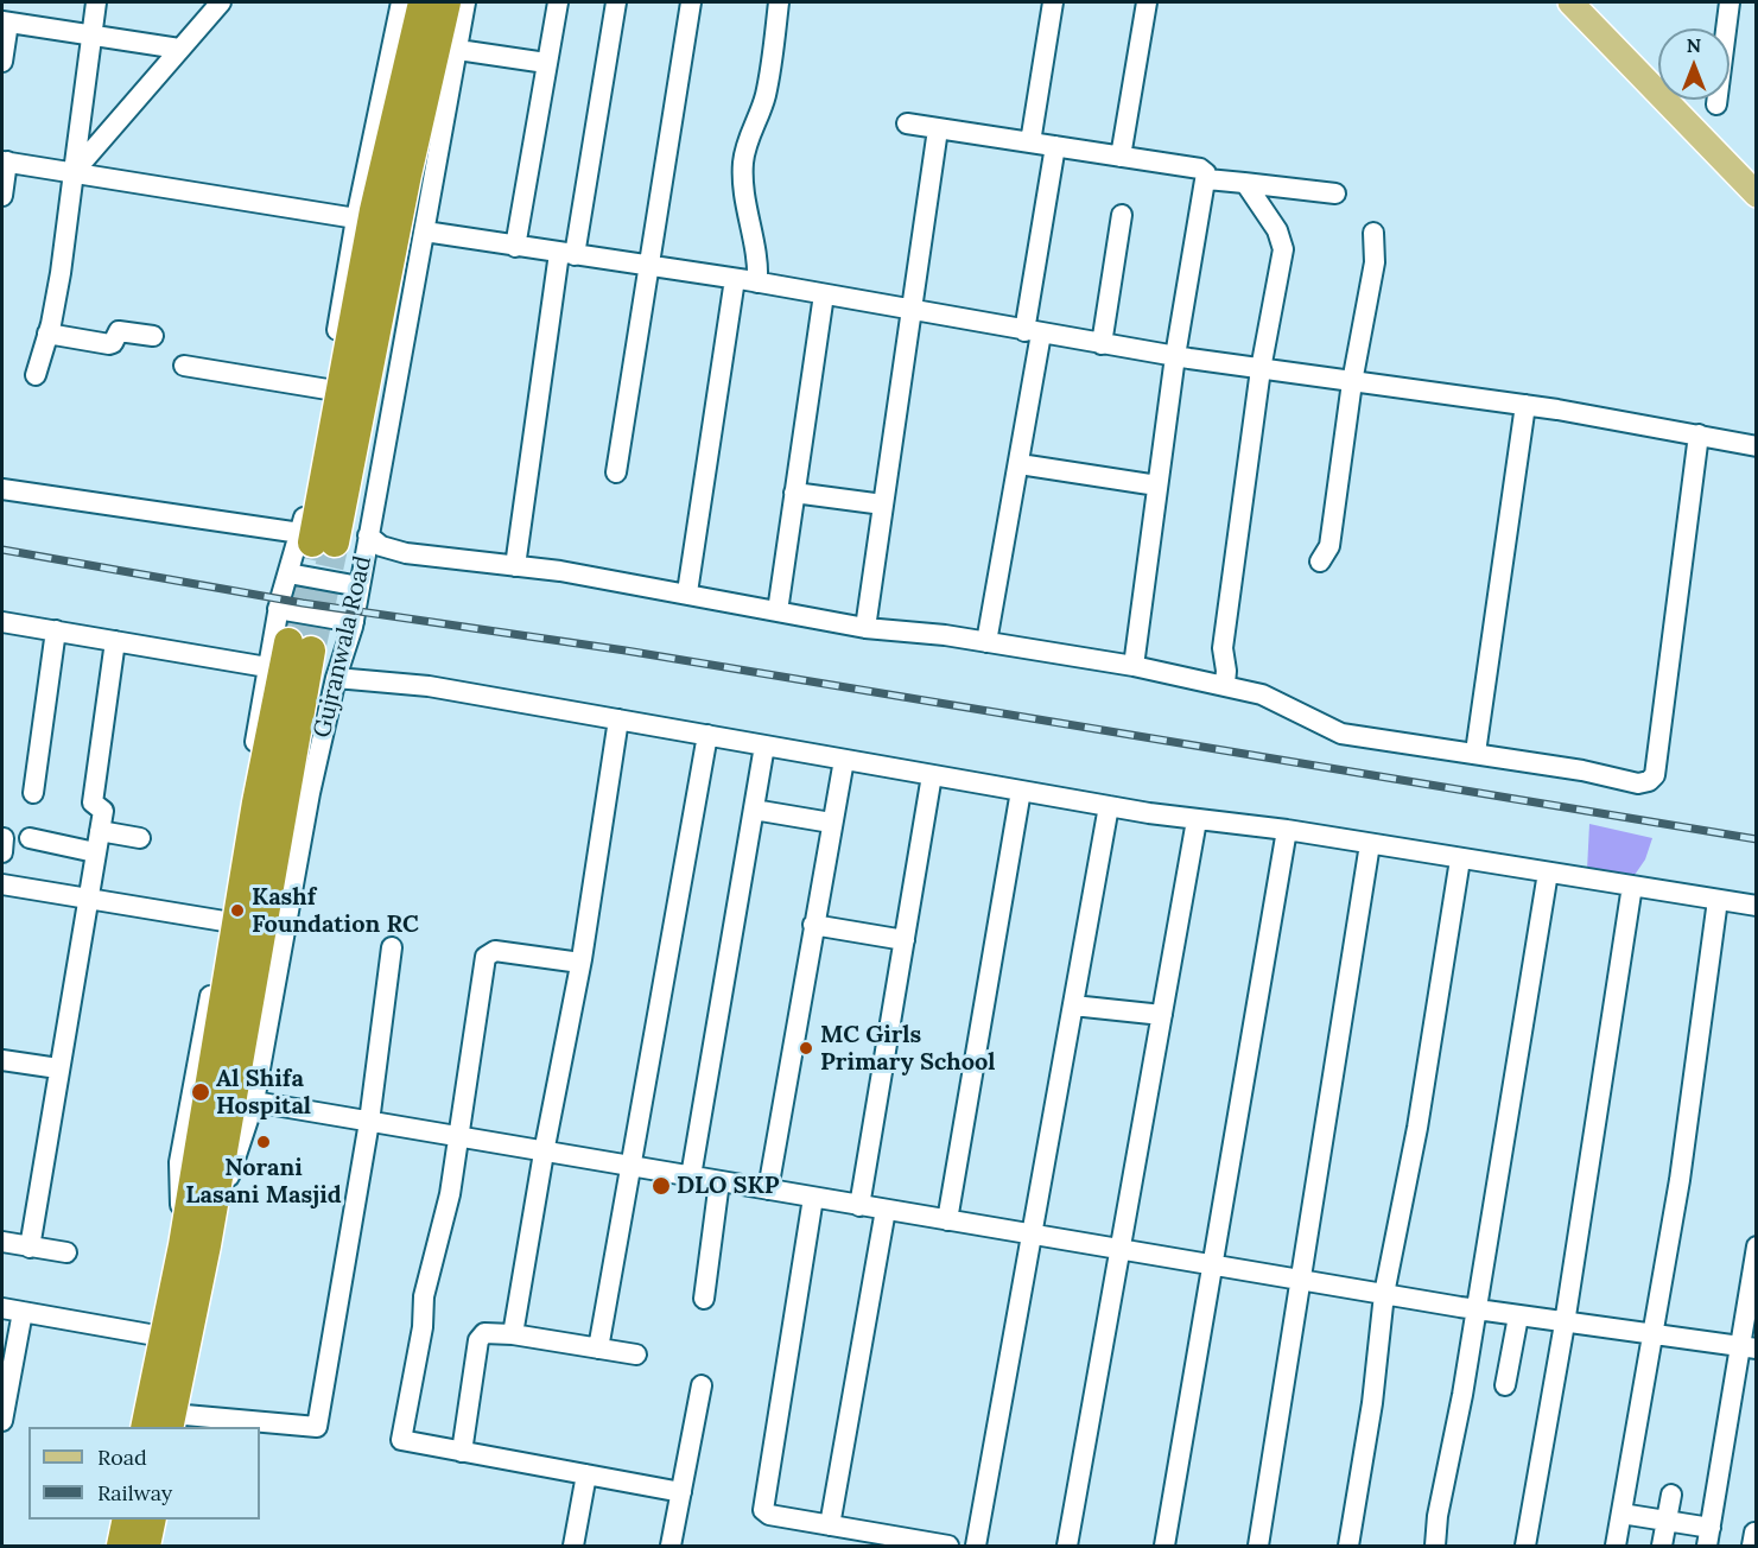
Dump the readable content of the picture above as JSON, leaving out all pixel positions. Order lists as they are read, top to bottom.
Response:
{
  "streets": {
    "highway": ["Gujranwala Road"]
  },
  "places": [
    "Kashf Foundation RC",
    "MC Girls Primary School",
    "Al Shifa Hospital",
    "Norani Lasani Masjid",
    "DLO SKP"
  ],
  "legend": ["Road", "Railway"],
  "north": "top"
}
